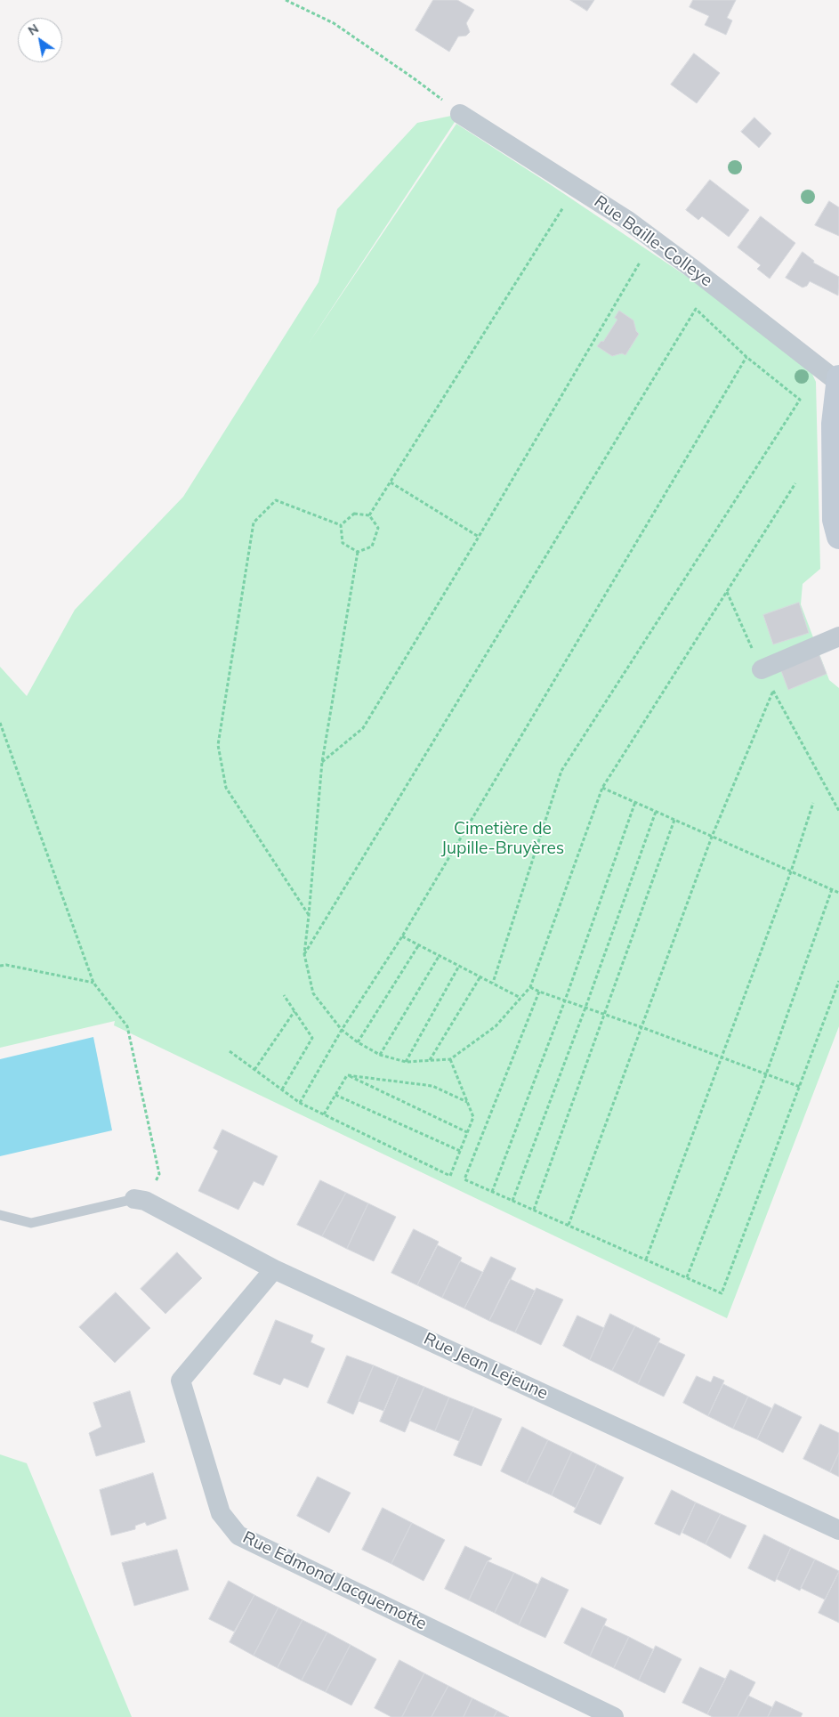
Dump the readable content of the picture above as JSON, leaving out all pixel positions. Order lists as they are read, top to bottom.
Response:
{
  "streets": {
    "street": ["Rue Baille-Colleye", "Rue Jean Lejeune", "Rue Edmond Jacquemotte"]
  },
  "crossings": [
    ["Rue Jean Lejeune", "Rue Edmond Jacquemotte"]
  ],
  "parks": ["Cimetière de Jupille-Bruyères"],
  "north": "top left"
}
